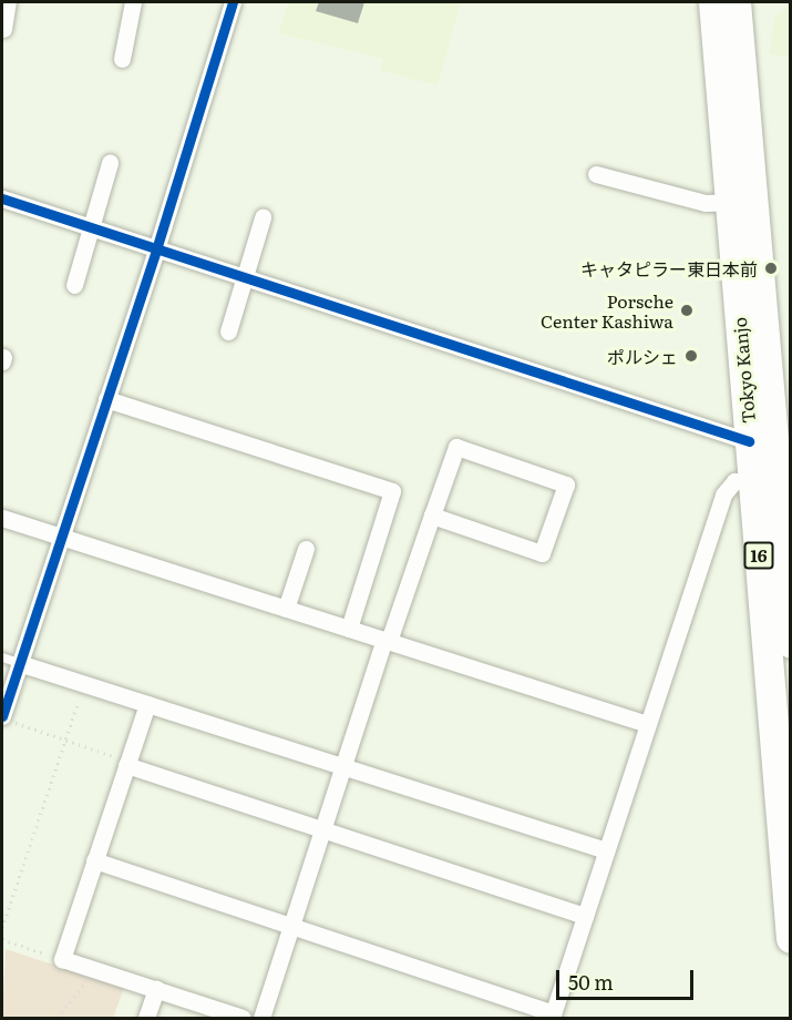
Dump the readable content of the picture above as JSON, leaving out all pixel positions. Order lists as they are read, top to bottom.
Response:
{
  "streets": {
    "highway": ["Tokyo Kanjo", "16"]
  },
  "places": ["キャタピラー東日本前", "Porsche Center Kashiwa", "ポルシェ"],
  "scale_bar": "50 m"
}
